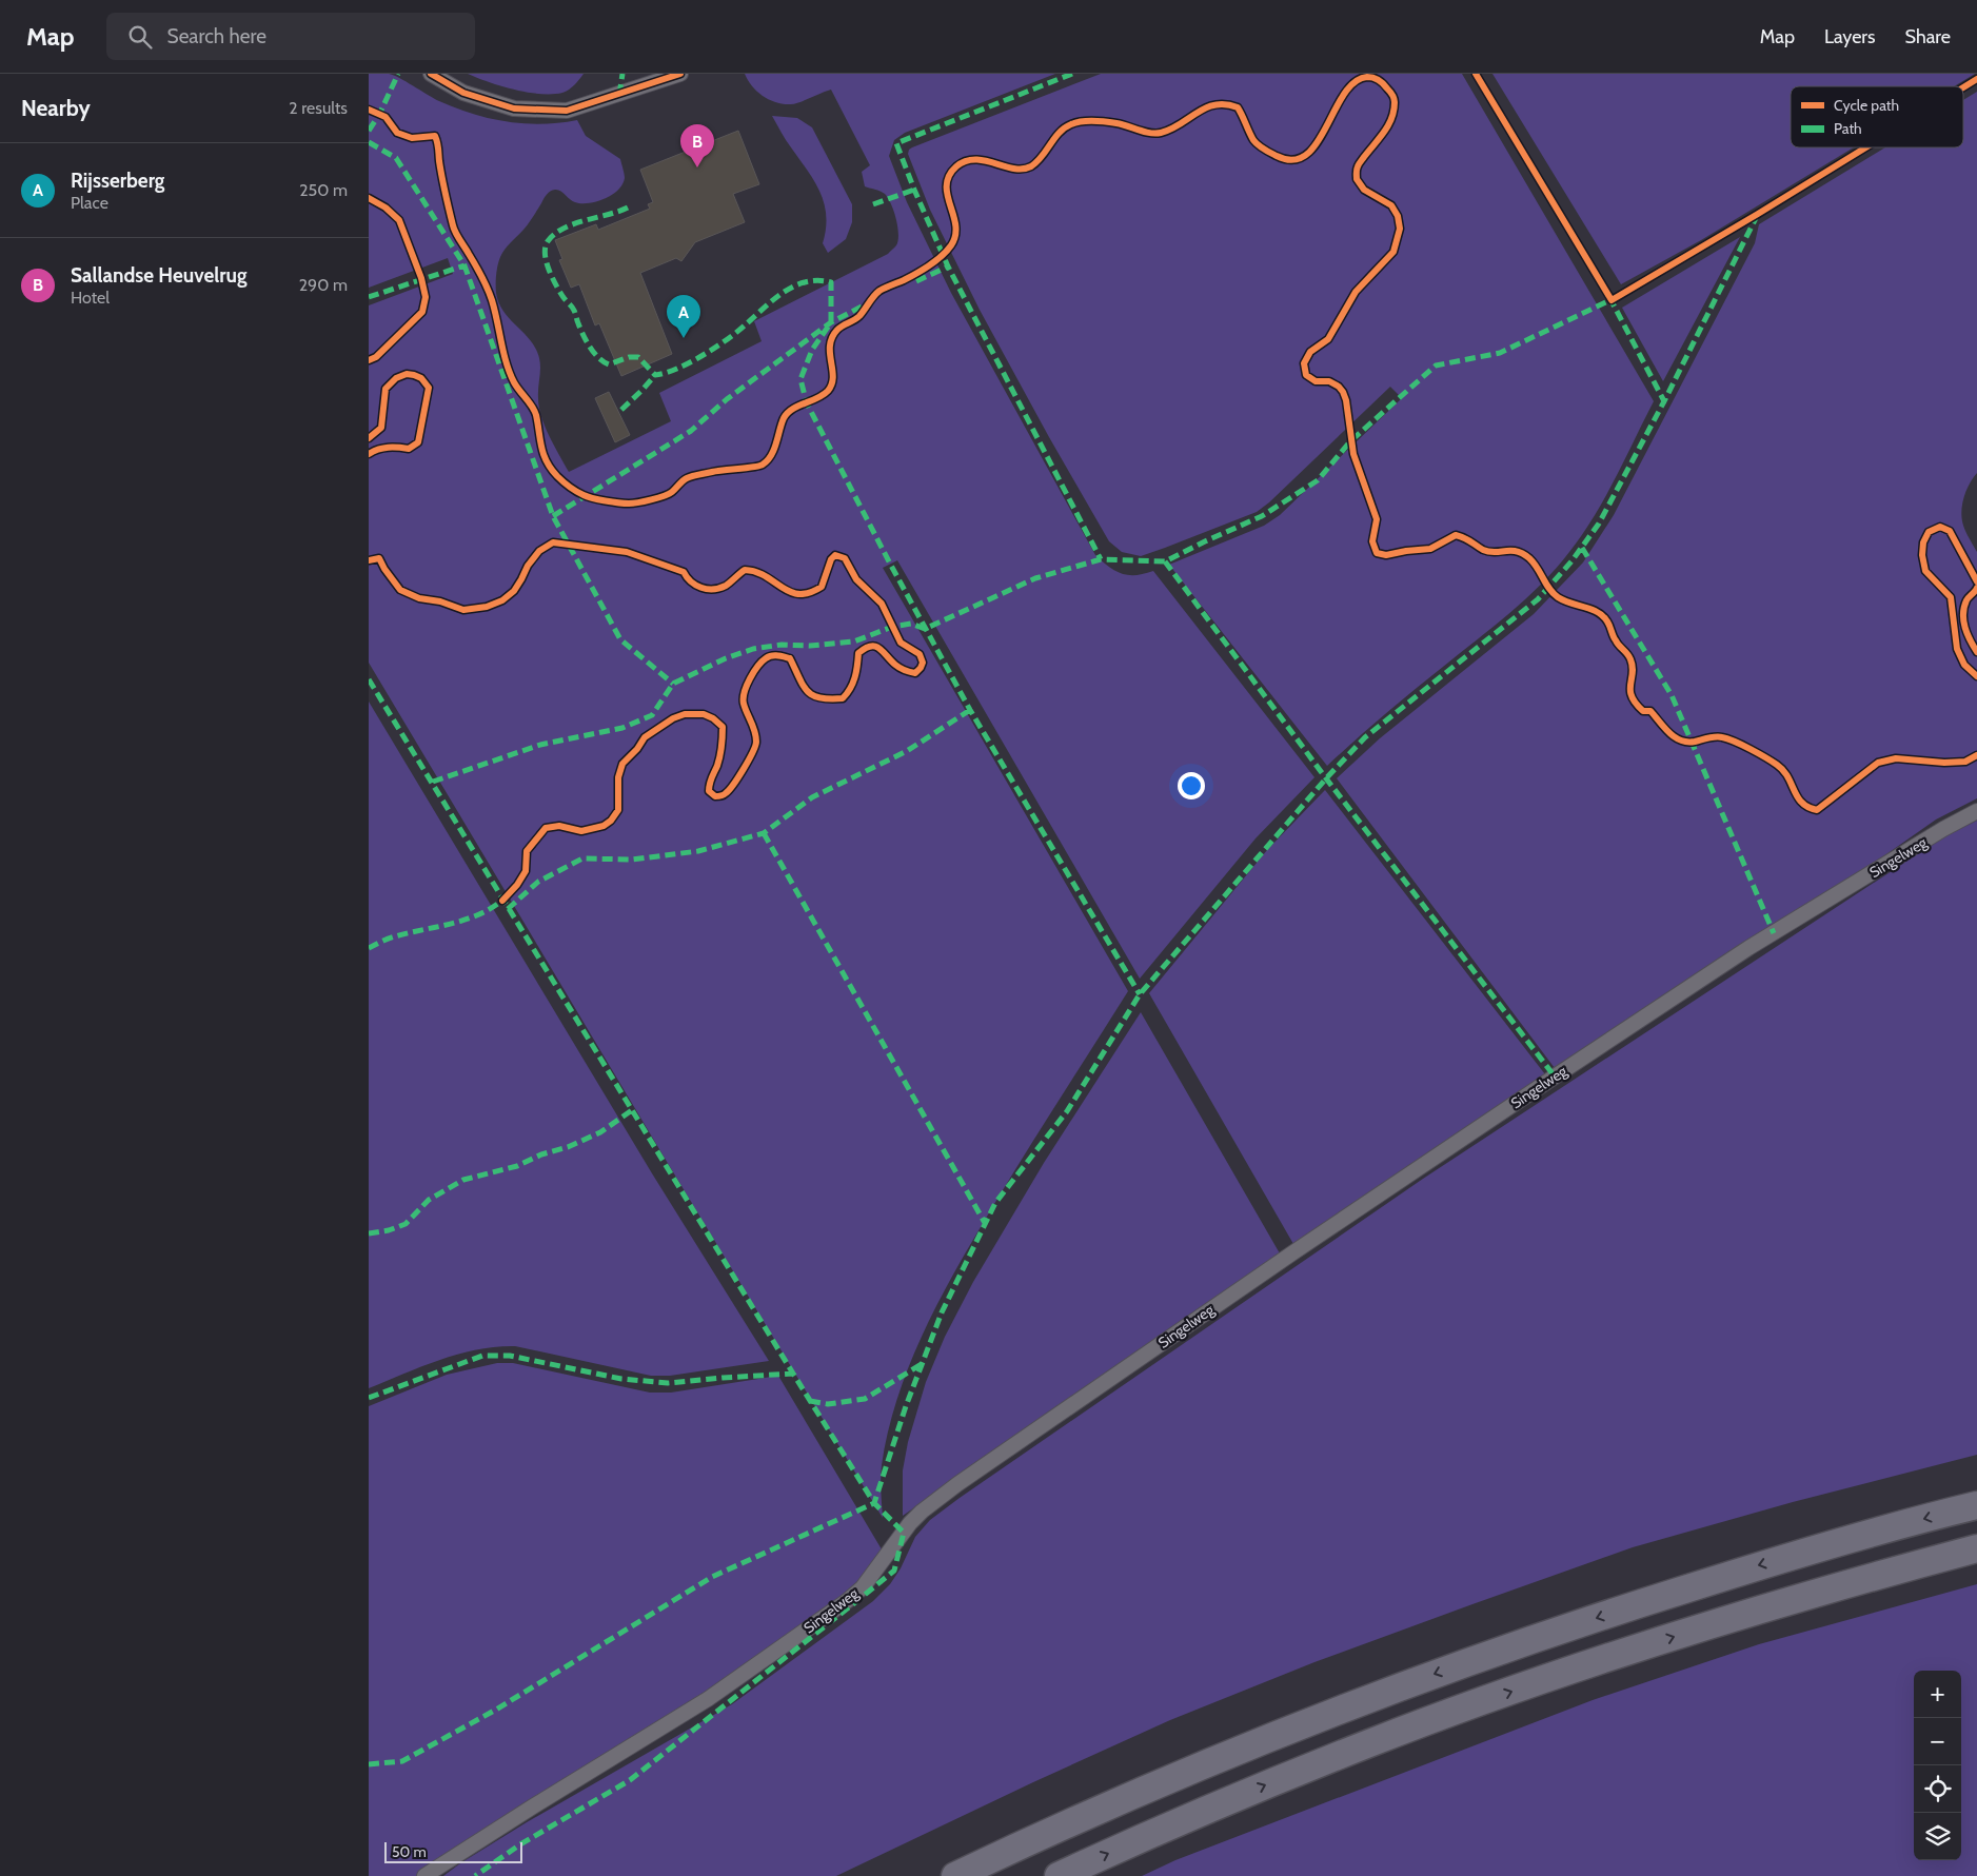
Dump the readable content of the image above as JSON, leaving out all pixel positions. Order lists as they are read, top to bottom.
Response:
{
  "streets": {
    "street": ["Singelweg"]
  },
  "legend": ["Cycle path", "Path"],
  "scale_bar": "50 m",
  "page": {
    "header": "Map",
    "search": "Search here",
    "nav": ["Map", "Layers", "Share"],
    "heading": ["Nearby", "2 results"],
    "pins": ["B", "A"],
    "list": [
      {
        "mark": "A",
        "name": "Rijsserberg",
        "note": "Place",
        "value": "250 m"
      },
      {
        "mark": "B",
        "name": "Sallandse Heuvelrug",
        "note": "Hotel",
        "value": "290 m"
      }
    ],
    "map_buttons": ["+", "−"],
    "scale": "50 m"
  }
}
